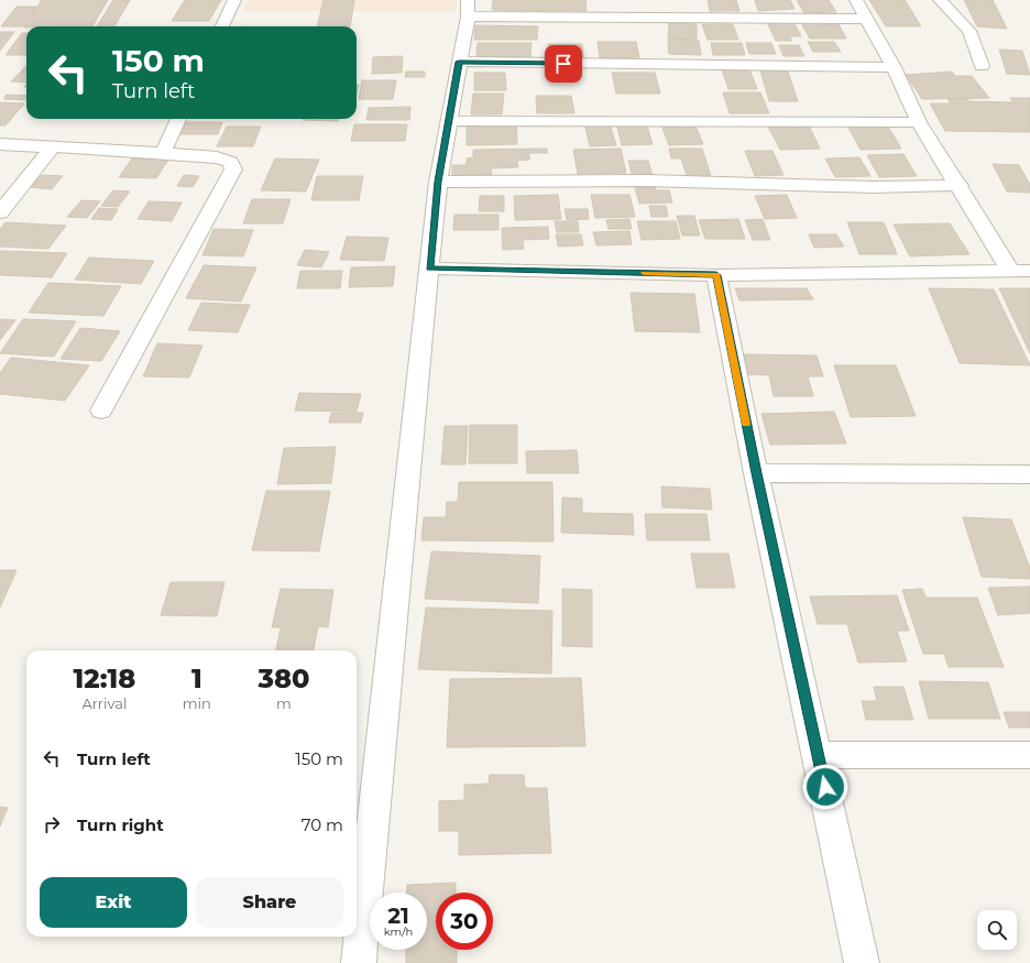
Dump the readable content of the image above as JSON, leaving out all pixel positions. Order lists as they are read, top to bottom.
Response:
{
  "page": {
    "turn": ["150 m", "Turn left"],
    "eta": [
      "12:18",
      "Arrival",
      "1",
      "min",
      "380",
      "m"
    ],
    "list": [
      {
        "name": "Turn left",
        "value": "150 m"
      },
      {
        "name": "Turn right",
        "value": "70 m"
      }
    ],
    "buttons": ["Exit", "Share"],
    "speed": "21 km/h",
    "limit": "30"
  }
}
